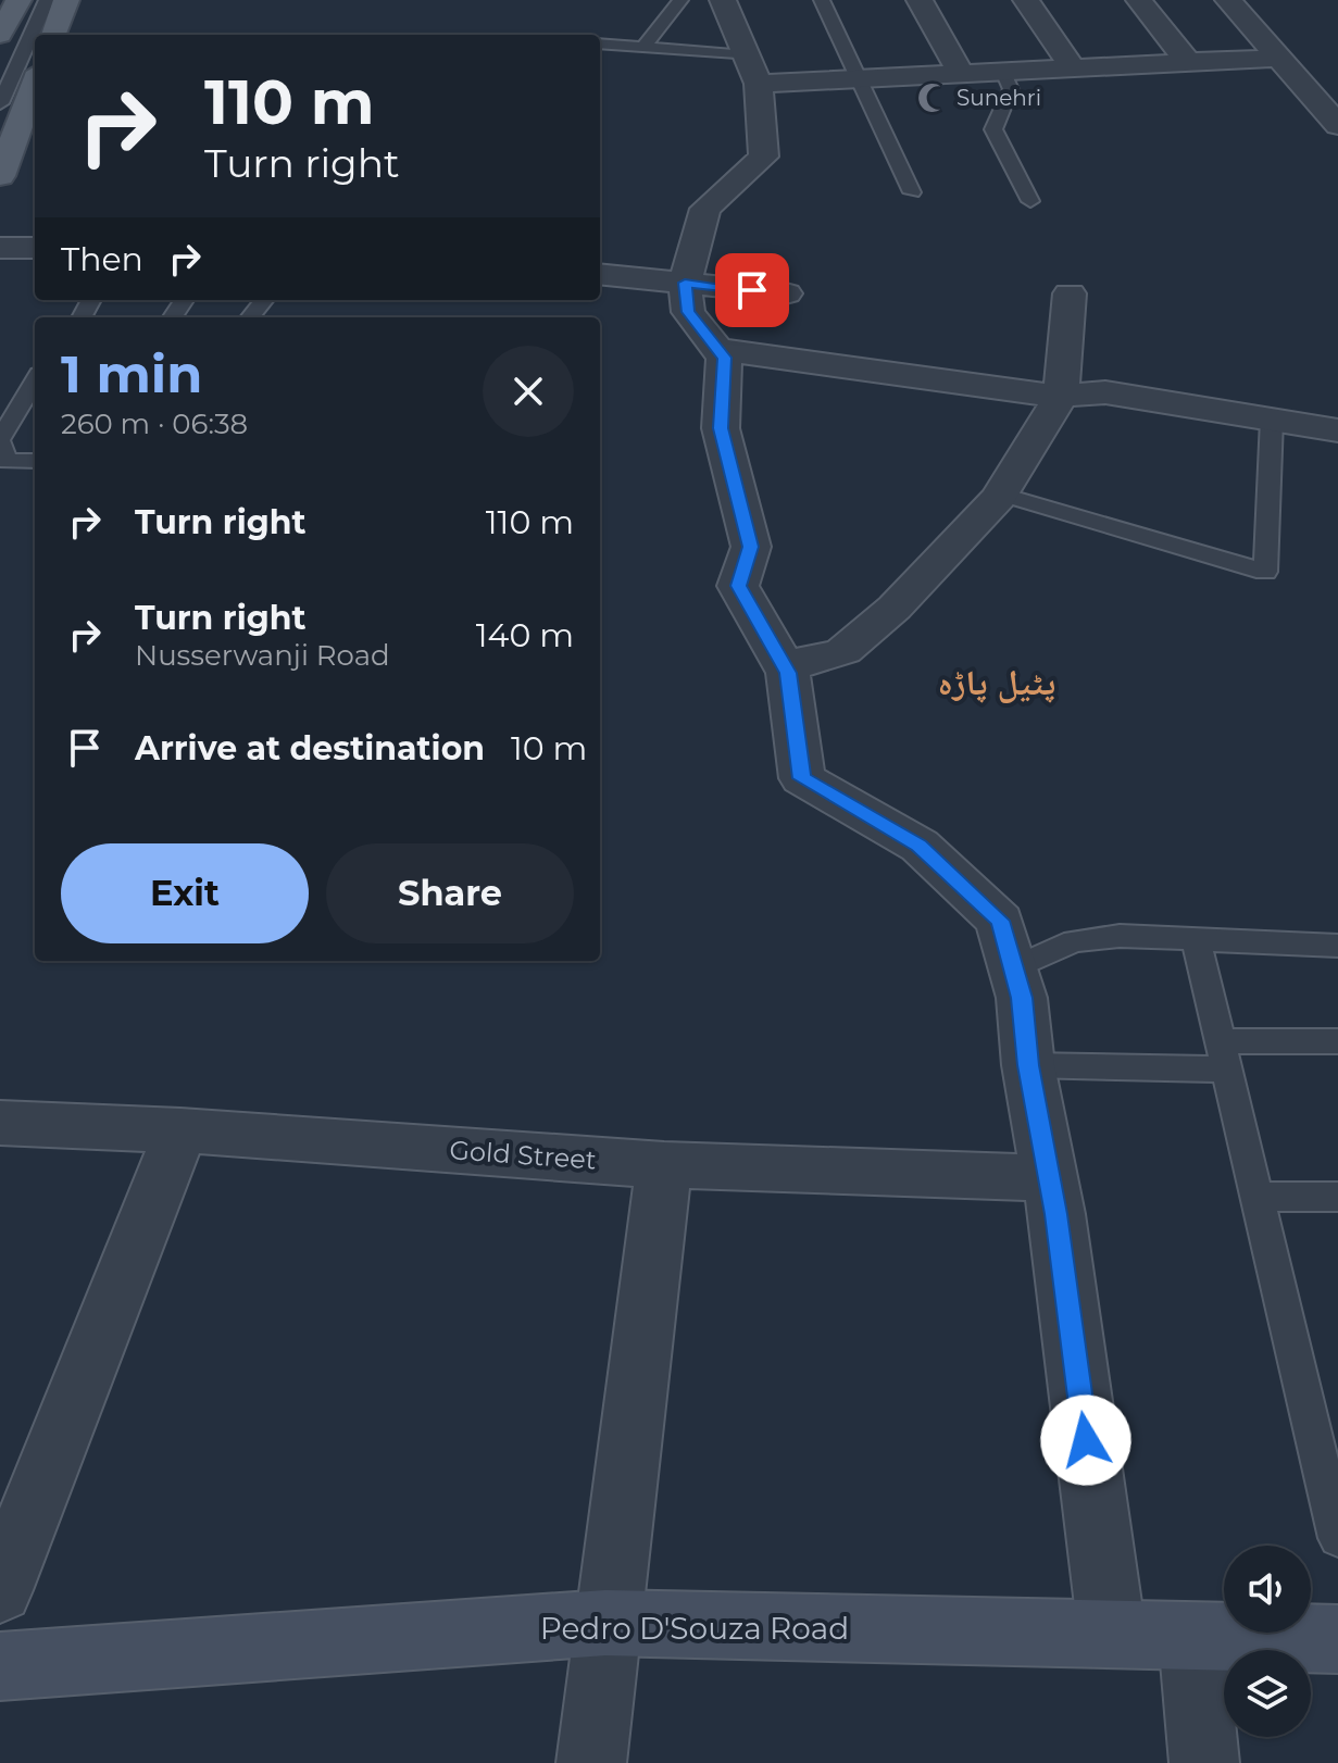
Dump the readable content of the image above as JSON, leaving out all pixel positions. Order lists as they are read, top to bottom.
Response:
{
  "streets": {
    "street": ["Gold Street", "Pedro D'Souza Road"]
  },
  "districts": ["پٹیل پاڑہ"],
  "places": {
    "mosque": ["Sunehri"]
  },
  "page": {
    "turn": ["110 m", "Turn right"],
    "then": "Then",
    "heading": ["1 min", "260 m · 06:38"],
    "list": [
      {
        "name": "Turn right",
        "value": "110 m"
      },
      {
        "name": "Turn right",
        "note": "Nusserwanji Road",
        "value": "140 m"
      },
      {
        "name": "Arrive at destination",
        "value": "10 m"
      }
    ],
    "buttons": ["Exit", "Share"]
  }
}
